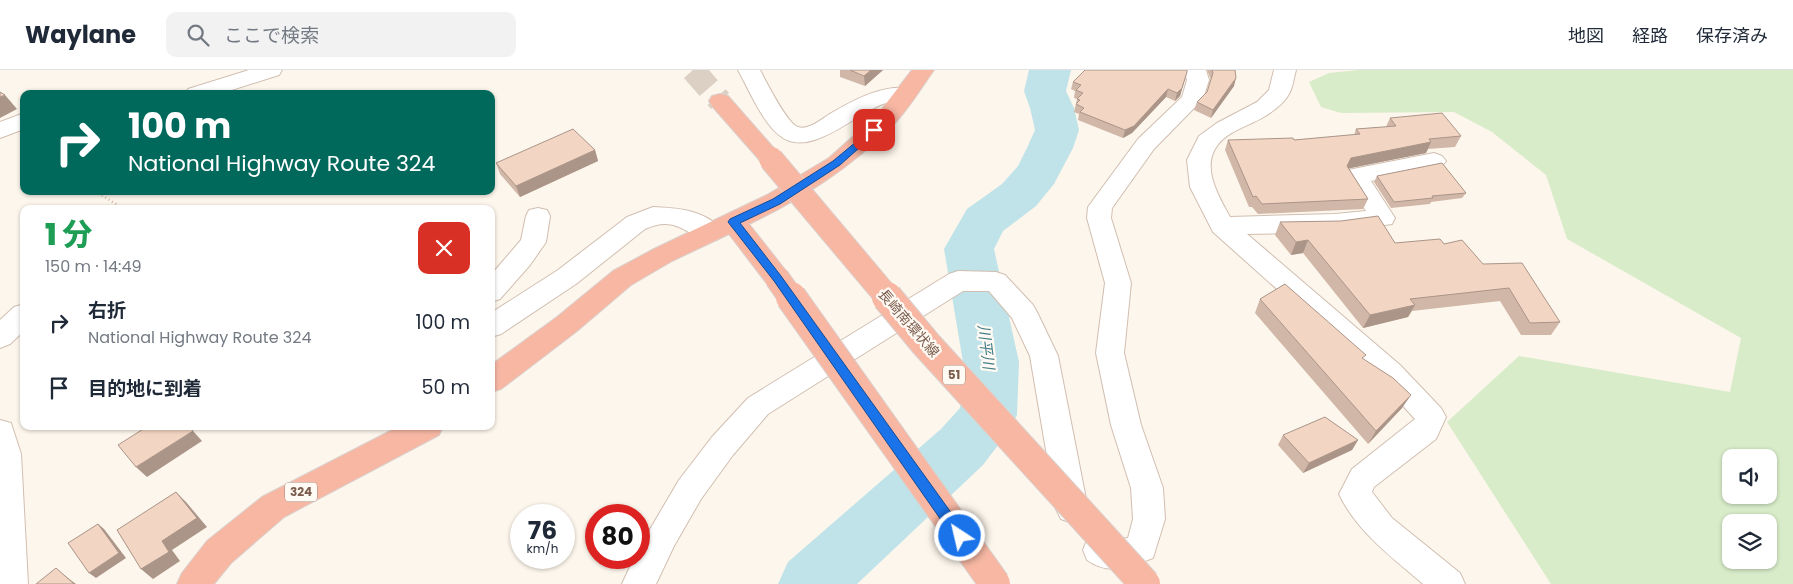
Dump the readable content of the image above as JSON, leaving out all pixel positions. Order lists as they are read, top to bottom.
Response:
{
  "streets": {
    "highway": ["長崎南環状線", "51", "324"]
  },
  "water": ["川平川"],
  "page": {
    "header": "Waylane",
    "search": "ここで検索",
    "nav": ["地図", "経路", "保存済み"],
    "turn": ["100 m", "National Highway Route 324"],
    "heading": ["1 分", "150 m · 14:49"],
    "list": [
      {
        "name": "右折",
        "note": "National Highway Route 324",
        "value": "100 m"
      },
      {
        "name": "目的地に到着",
        "value": "50 m"
      }
    ],
    "speed": "76 km/h",
    "limit": "80"
  }
}
